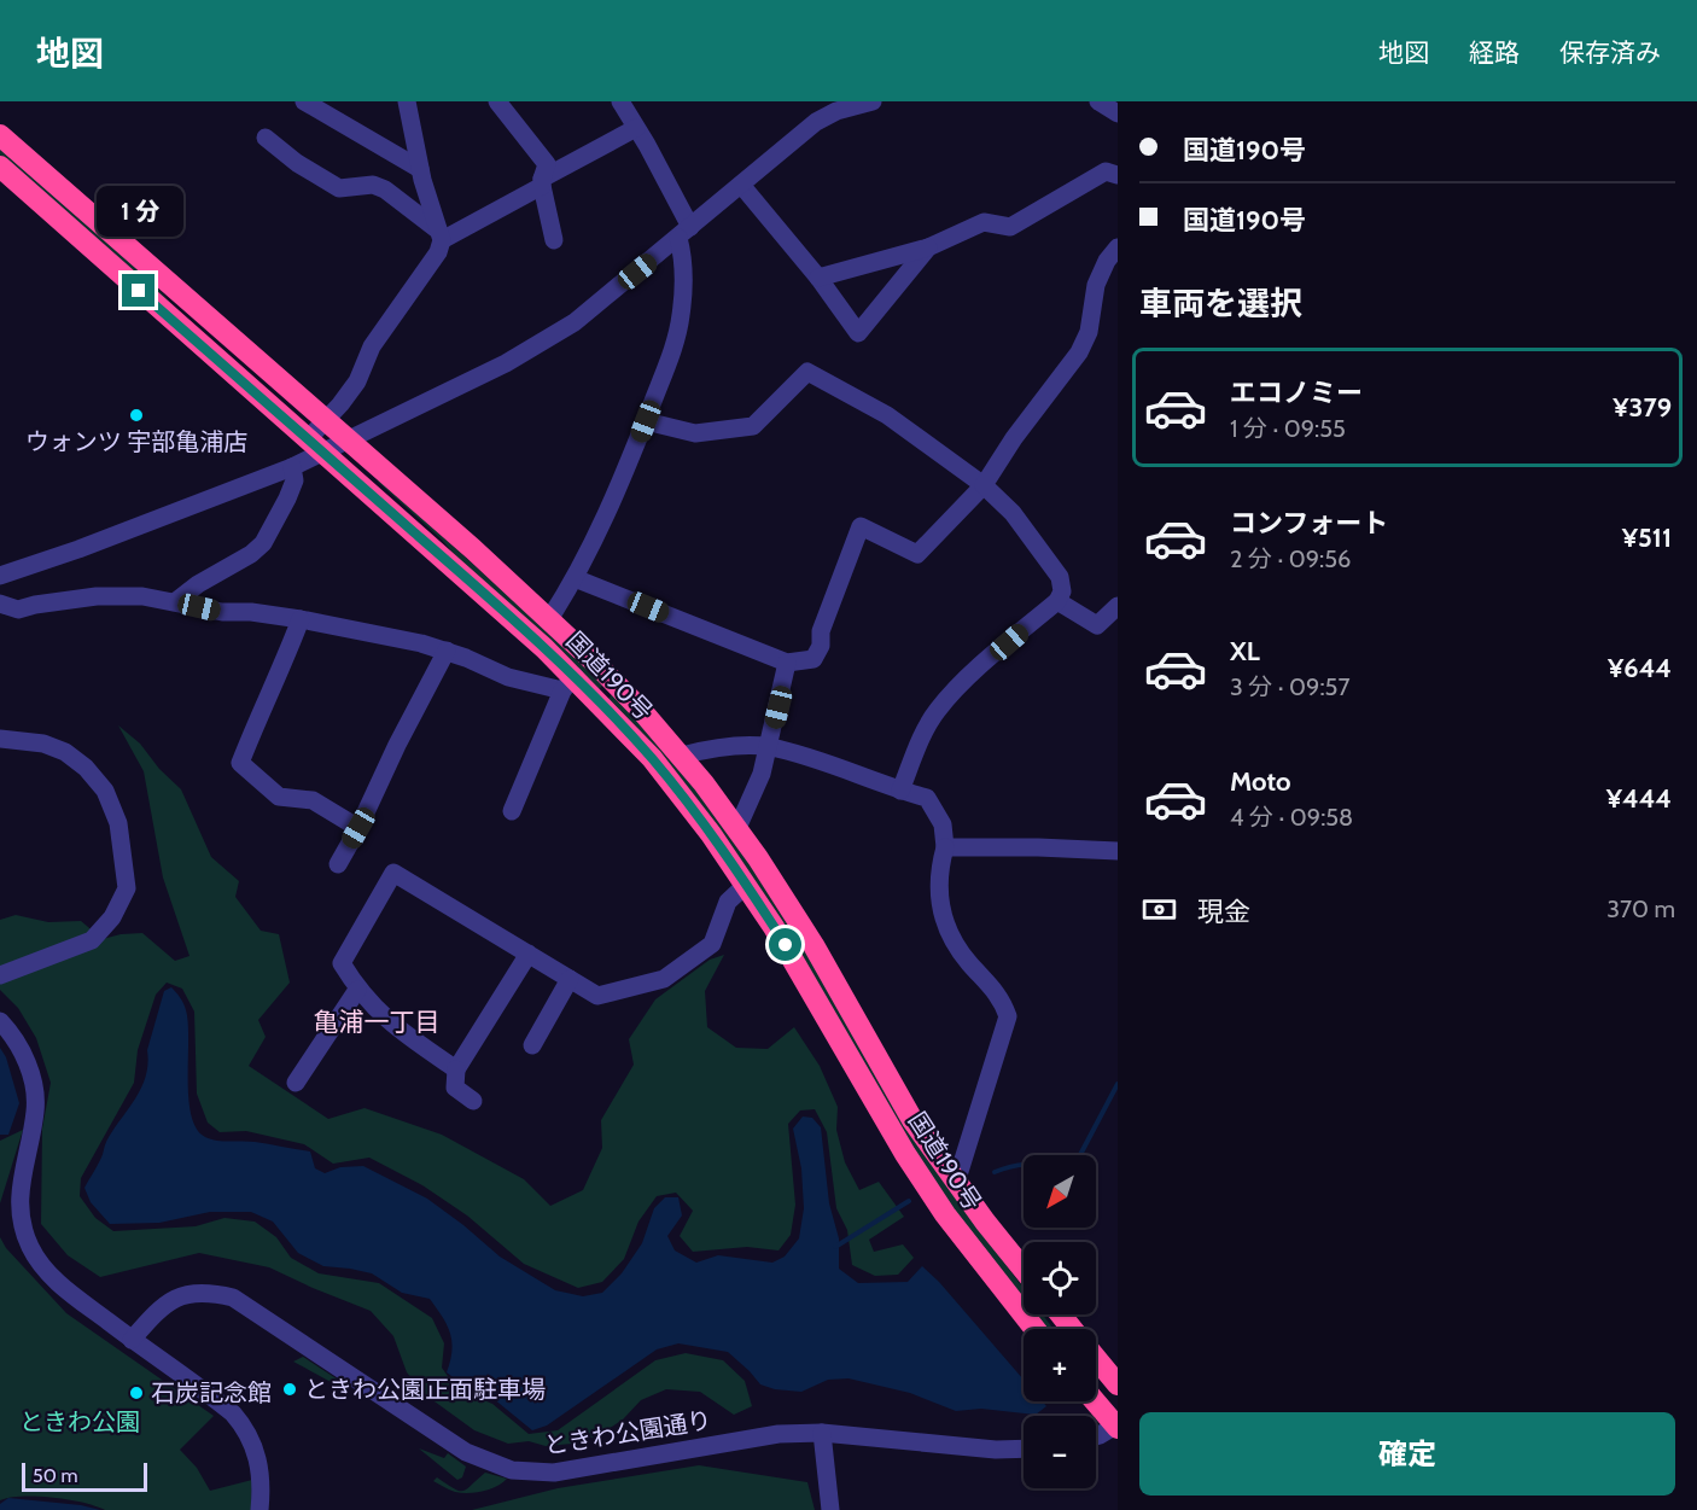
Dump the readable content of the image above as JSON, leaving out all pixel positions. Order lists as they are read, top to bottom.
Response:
{
  "streets": {
    "highway": ["国道190号"],
    "street": ["ときわ公園通り"]
  },
  "districts": ["亀浦一丁目"],
  "parks": ["ときわ公園"],
  "places": ["ウォンツ 宇部亀浦店", "ときわ公園正面駐車場", "石炭記念館"],
  "scale_bar": "50 m",
  "north": "bottom left",
  "page": {
    "header": "地図",
    "nav": ["地図", "経路", "保存済み"],
    "banner": ["国道190号", "国道190号"],
    "bubble": "1 分",
    "heading": "車両を選択",
    "list": [
      {
        "name": "エコノミー",
        "note": "1 分 · 09:55",
        "value": "¥379"
      },
      {
        "name": "コンフォート",
        "note": "2 分 · 09:56",
        "value": "¥511"
      },
      {
        "name": "XL",
        "note": "3 分 · 09:57",
        "value": "¥644"
      },
      {
        "name": "Moto",
        "note": "4 分 · 09:58",
        "value": "¥444"
      }
    ],
    "pay": ["現金", "370 m"],
    "map_buttons": ["+", "−"],
    "buttons": "確定",
    "scale": "50 m"
  }
}
